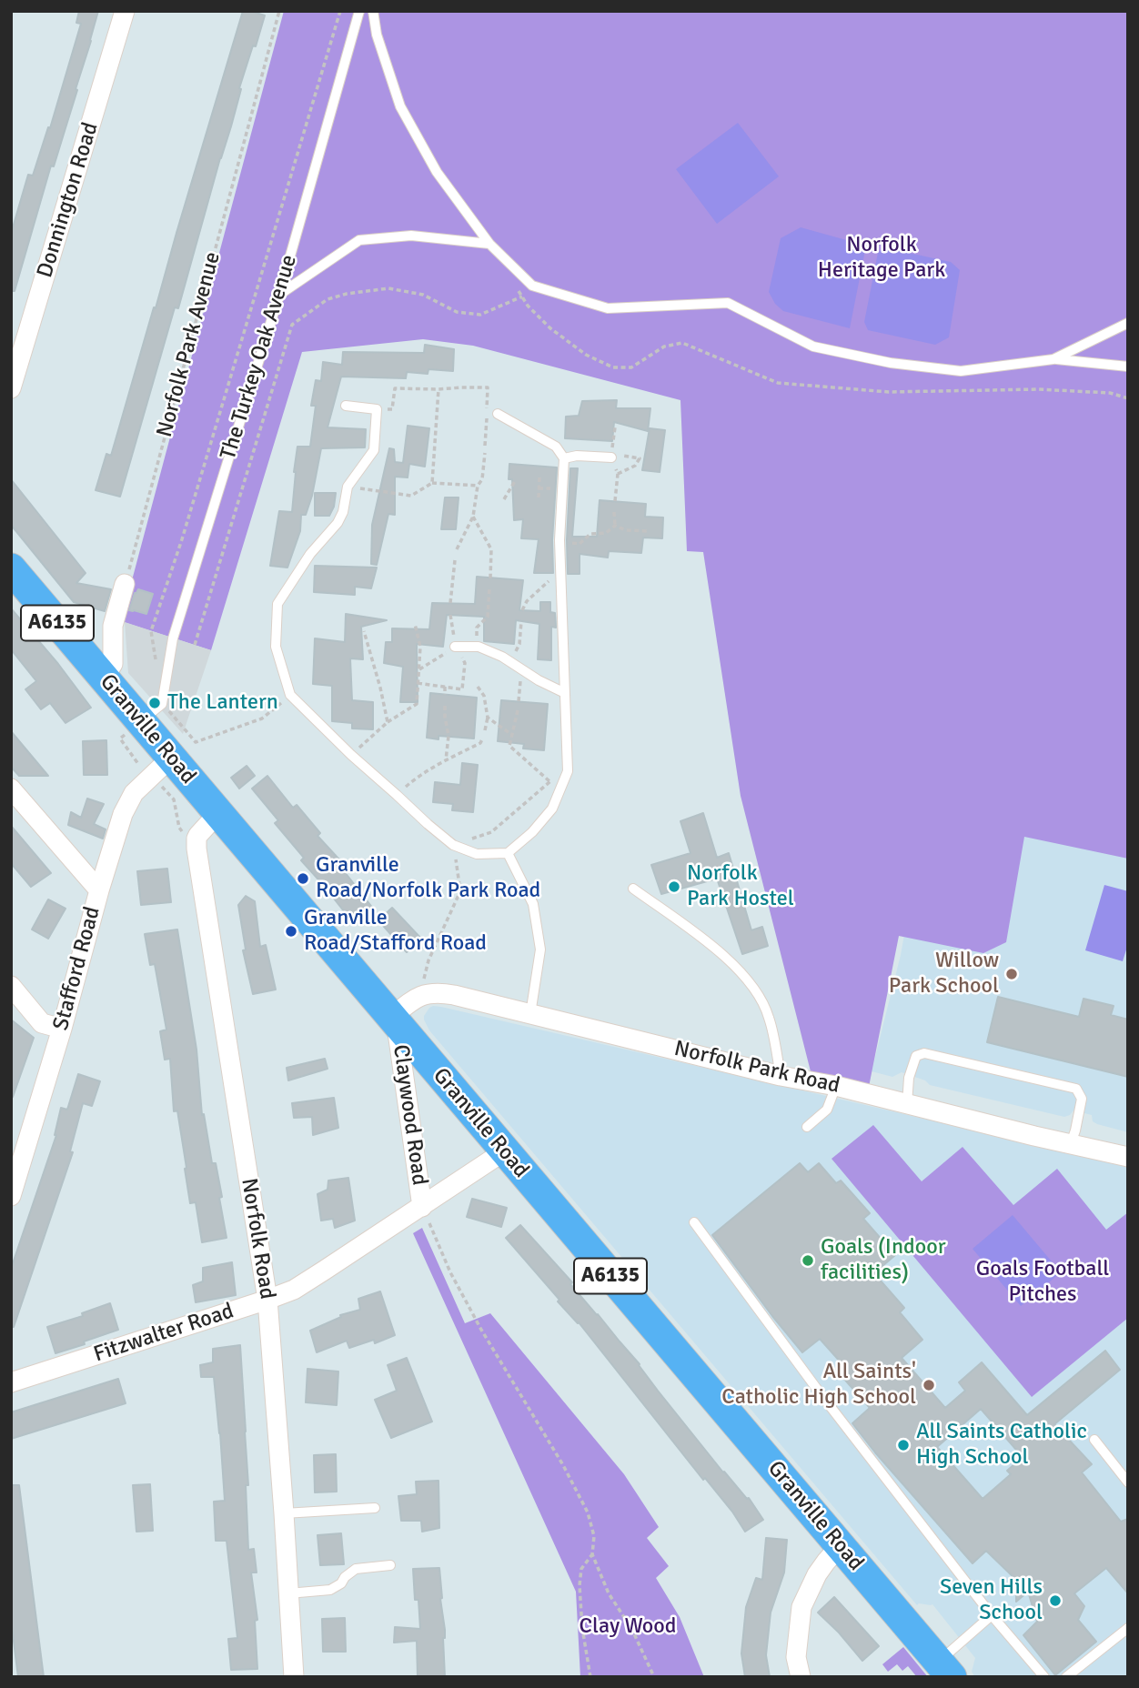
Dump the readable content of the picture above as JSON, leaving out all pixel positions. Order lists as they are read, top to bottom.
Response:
{
  "streets": {
    "main road": ["A6135", "Granville Road"],
    "street": [
      "Donnington Road",
      "Stafford Road",
      "Norfolk Park Road",
      "Claywood Road",
      "Norfolk Road",
      "Fitzwalter Road"
    ],
    "lane": ["The Turkey Oak Avenue"],
    "path": ["Norfolk Park Avenue"]
  },
  "crossings": [
    ["The Turkey Oak Avenue", "Granville Road"],
    ["Granville Road", "Stafford Road"],
    ["Granville Road", "Claywood Road"],
    ["Granville Road", "Norfolk Road"],
    ["Granville Road", "Fitzwalter Road"],
    ["Claywood Road", "Fitzwalter Road"],
    ["Norfolk Road", "Fitzwalter Road"]
  ],
  "parks": ["Norfolk Heritage Park", "Goals Football Pitches", "Clay Wood"],
  "places": [
    "The Lantern",
    "Granville Road/Norfolk Park Road",
    "Norfolk Park Hostel",
    "Granville Road/Stafford Road",
    "Willow Park School",
    "Goals (Indoor facilities)",
    "All Saints' Catholic High School",
    "All Saints Catholic High School",
    "Seven Hills School"
  ]
}
